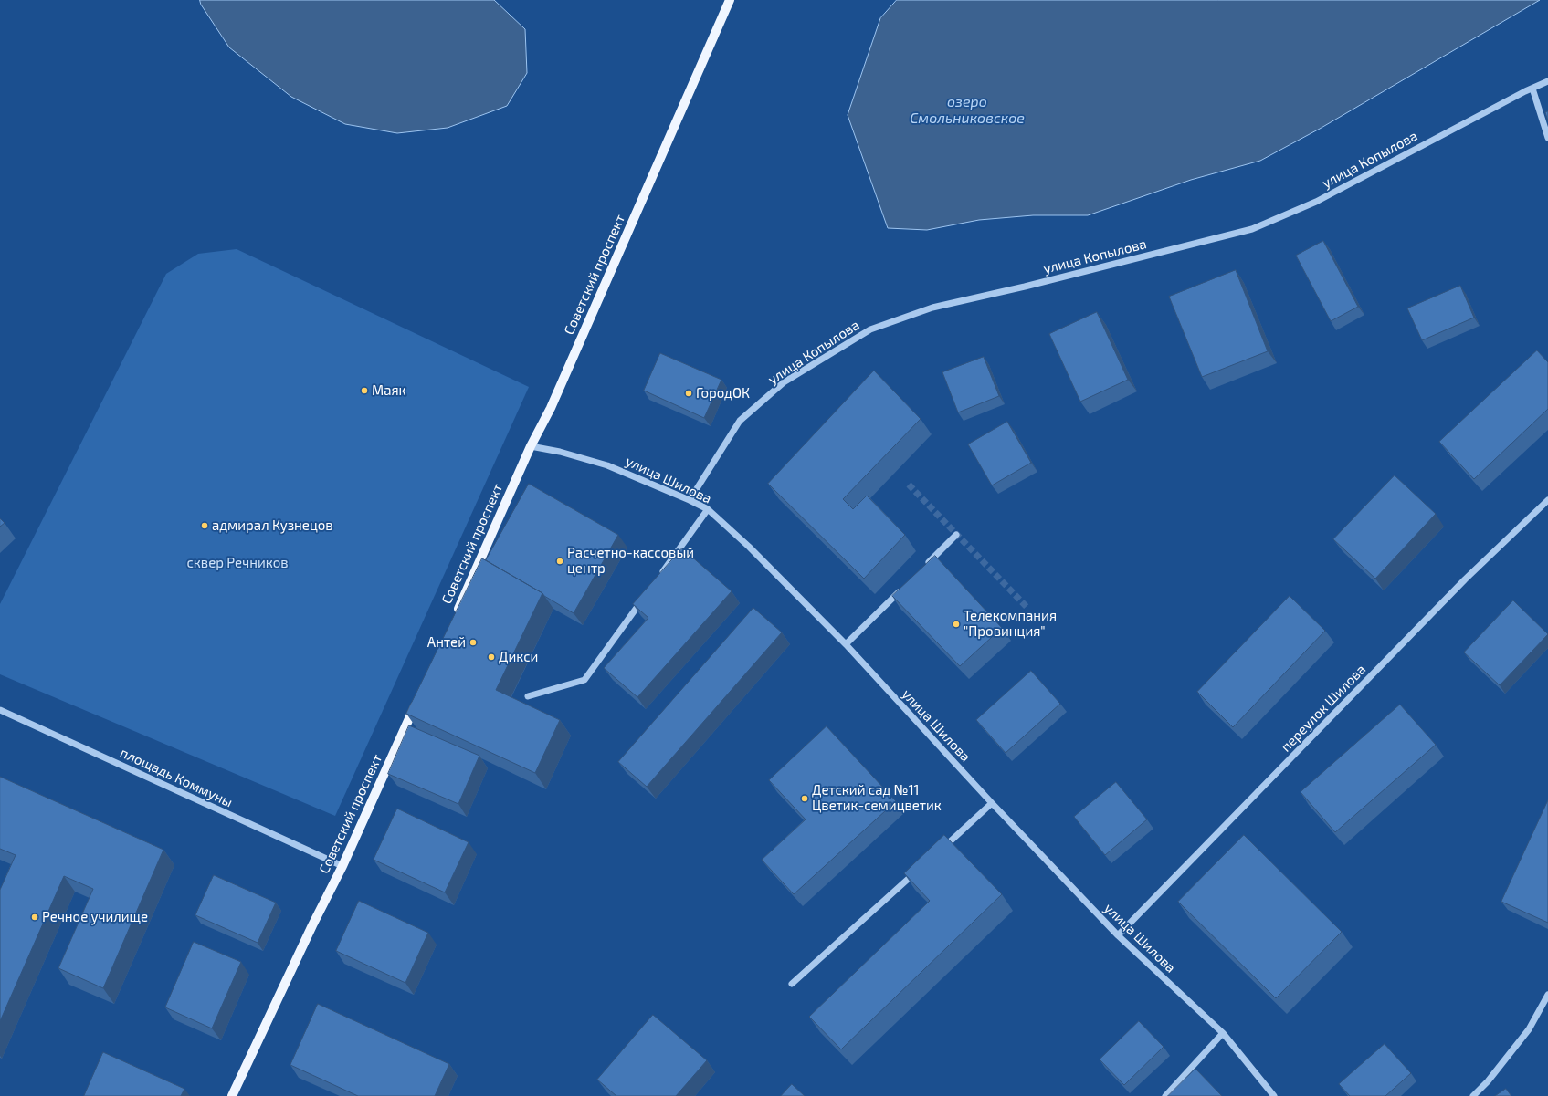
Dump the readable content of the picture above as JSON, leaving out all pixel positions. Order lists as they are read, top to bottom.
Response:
{
  "streets": {
    "main road": ["Советский проспект"],
    "street": [
      "улица Копылова",
      "улица Шилова",
      "переулок Шилова",
      "площадь Коммуны"
    ]
  },
  "crossings": [
    ["улица Копылова", "улица Шилова"],
    ["Советский проспект", "улица Шилова"],
    ["Советский проспект", "площадь Коммуны"],
    ["улица Шилова", "переулок Шилова"]
  ],
  "water": ["озеро Смольниковское"],
  "parks": ["сквер Речников"],
  "places": [
    "Маяк",
    "ГородОК",
    "адмирал Кузнецов",
    "Расчетно-кассовый центр",
    "Телекомпания \"Провинция\"",
    "Антей",
    "Дикси",
    "Детский сад №11 Цветик-семицветик",
    "Речное училище"
  ]
}
